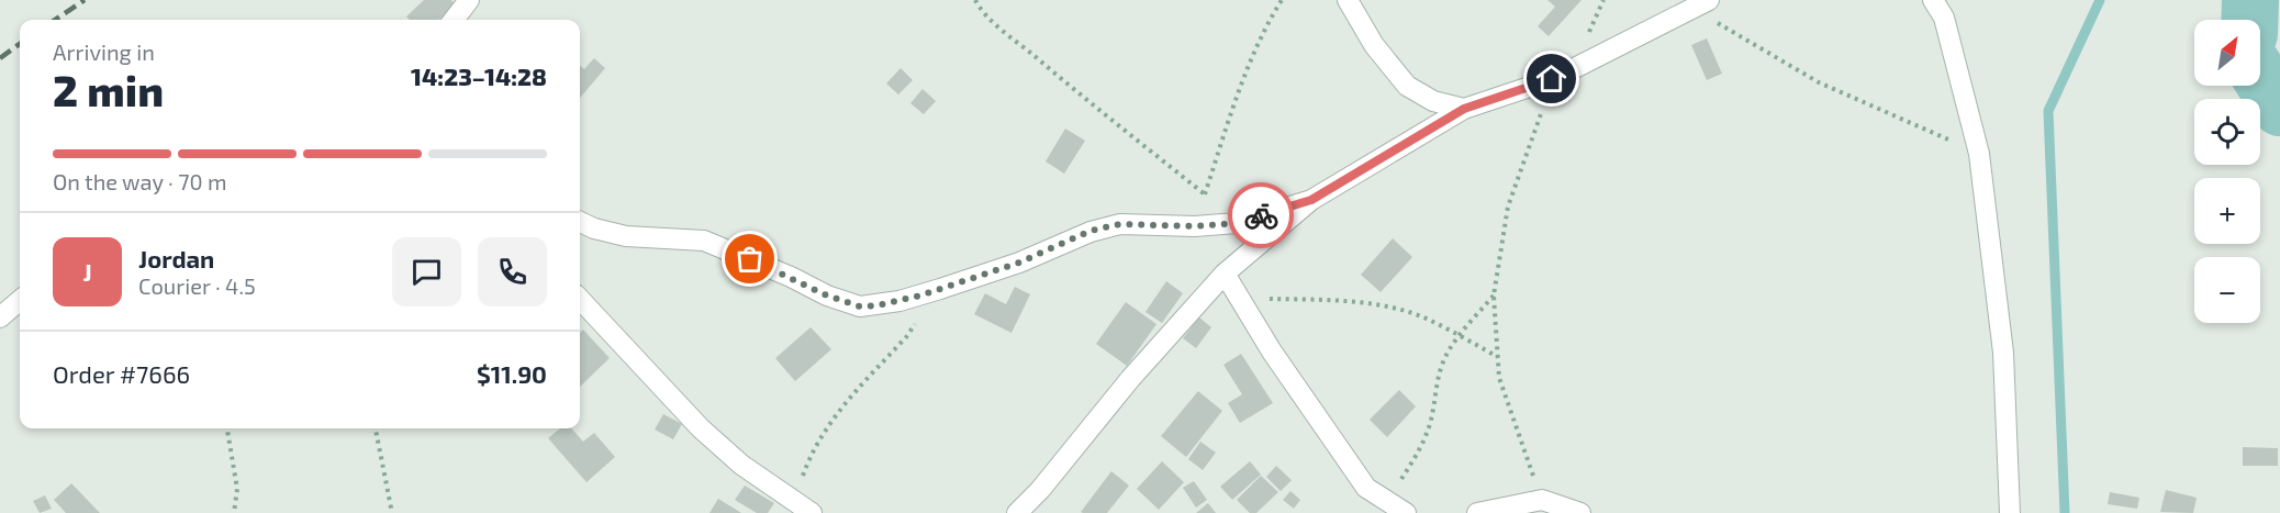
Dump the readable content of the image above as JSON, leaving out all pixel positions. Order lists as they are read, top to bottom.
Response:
{
  "north": "top right",
  "page": {
    "map_buttons": ["+", "−"],
    "heading": ["2 min", "Arriving in", "14:23–14:28"],
    "panel": [
      "Jordan",
      "Courier · 4.5",
      "Order #7666",
      "$11.90"
    ],
    "bar": "On the way · 70 m",
    "round": "J"
  }
}
